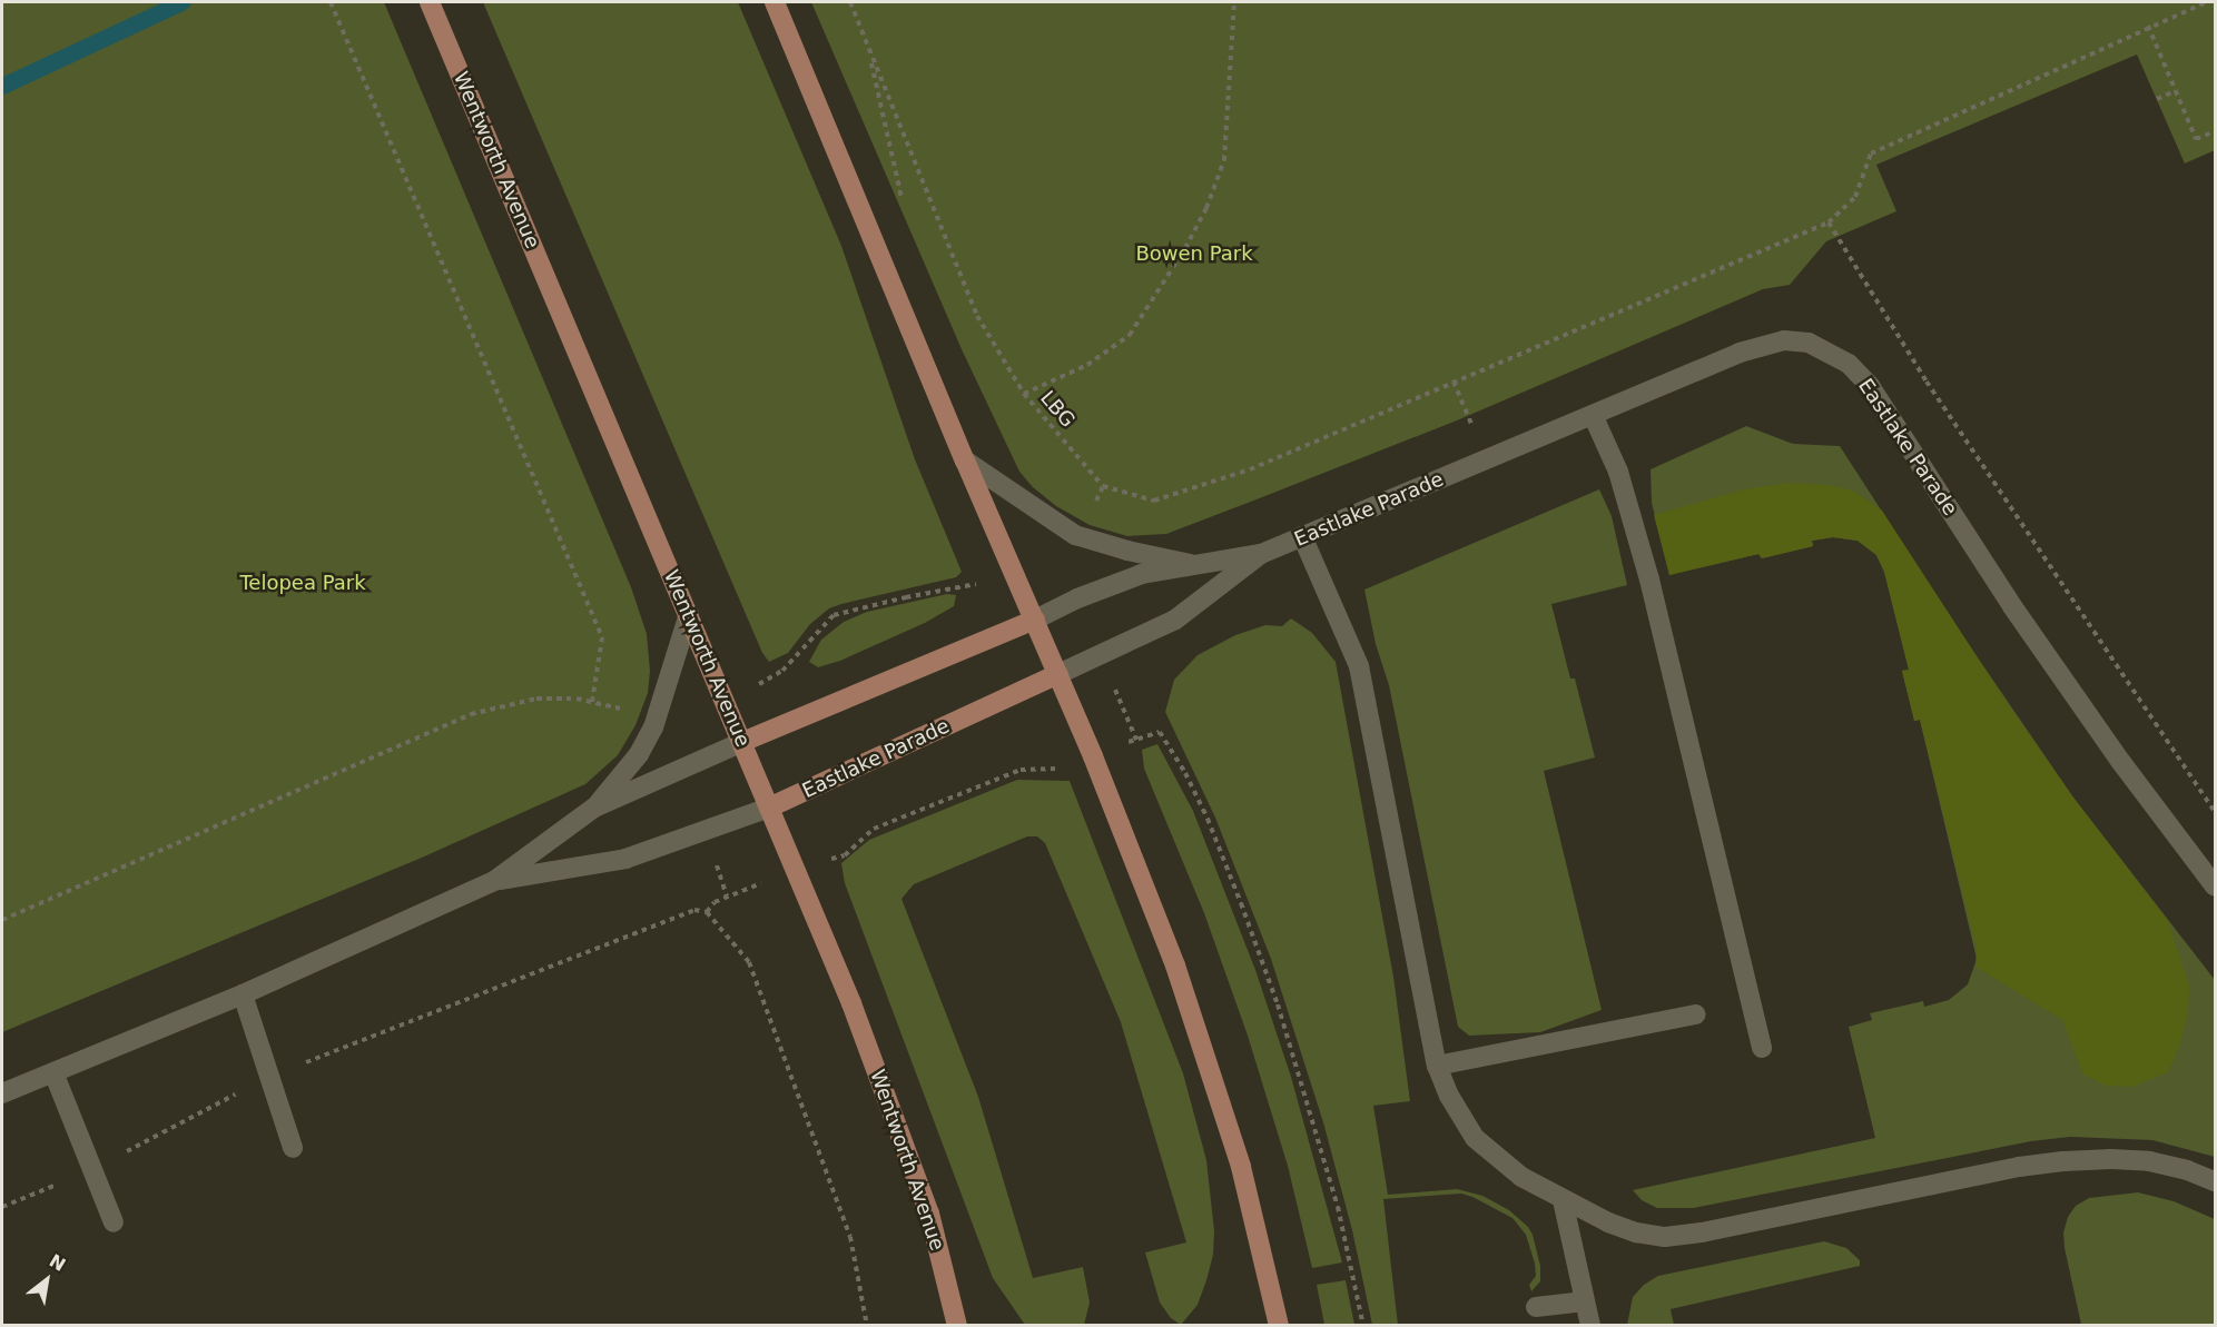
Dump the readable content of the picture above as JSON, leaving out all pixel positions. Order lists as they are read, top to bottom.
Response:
{
  "streets": {
    "main road": ["Wentworth Avenue", "Eastlake Parade"],
    "path": ["LBG"]
  },
  "crossings": [
    ["Wentworth Avenue", "Eastlake Parade"]
  ],
  "parks": ["Bowen Park", "Telopea Park"],
  "north": "top right"
}
